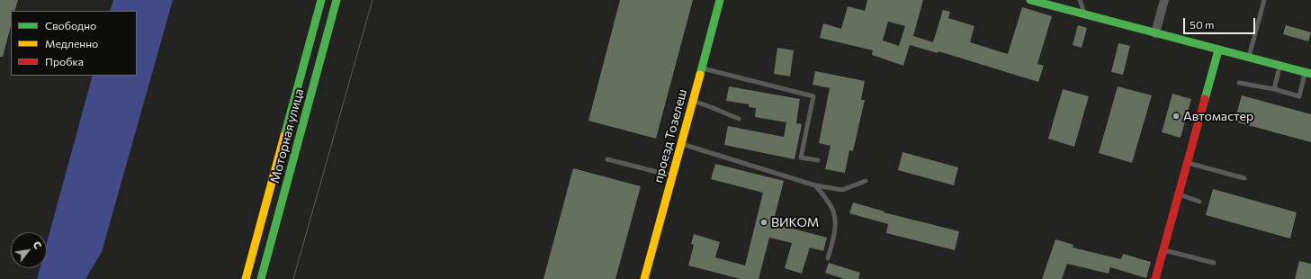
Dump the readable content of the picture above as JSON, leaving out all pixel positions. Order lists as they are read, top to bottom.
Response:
{
  "streets": {
    "street": ["Моторная улица", "проезд Тозелеш"]
  },
  "places": ["Автомастер", "ВИКОМ"],
  "legend": ["Свободно", "Медленно", "Пробка"],
  "scale_bar": "50 m",
  "north": "top right"
}
